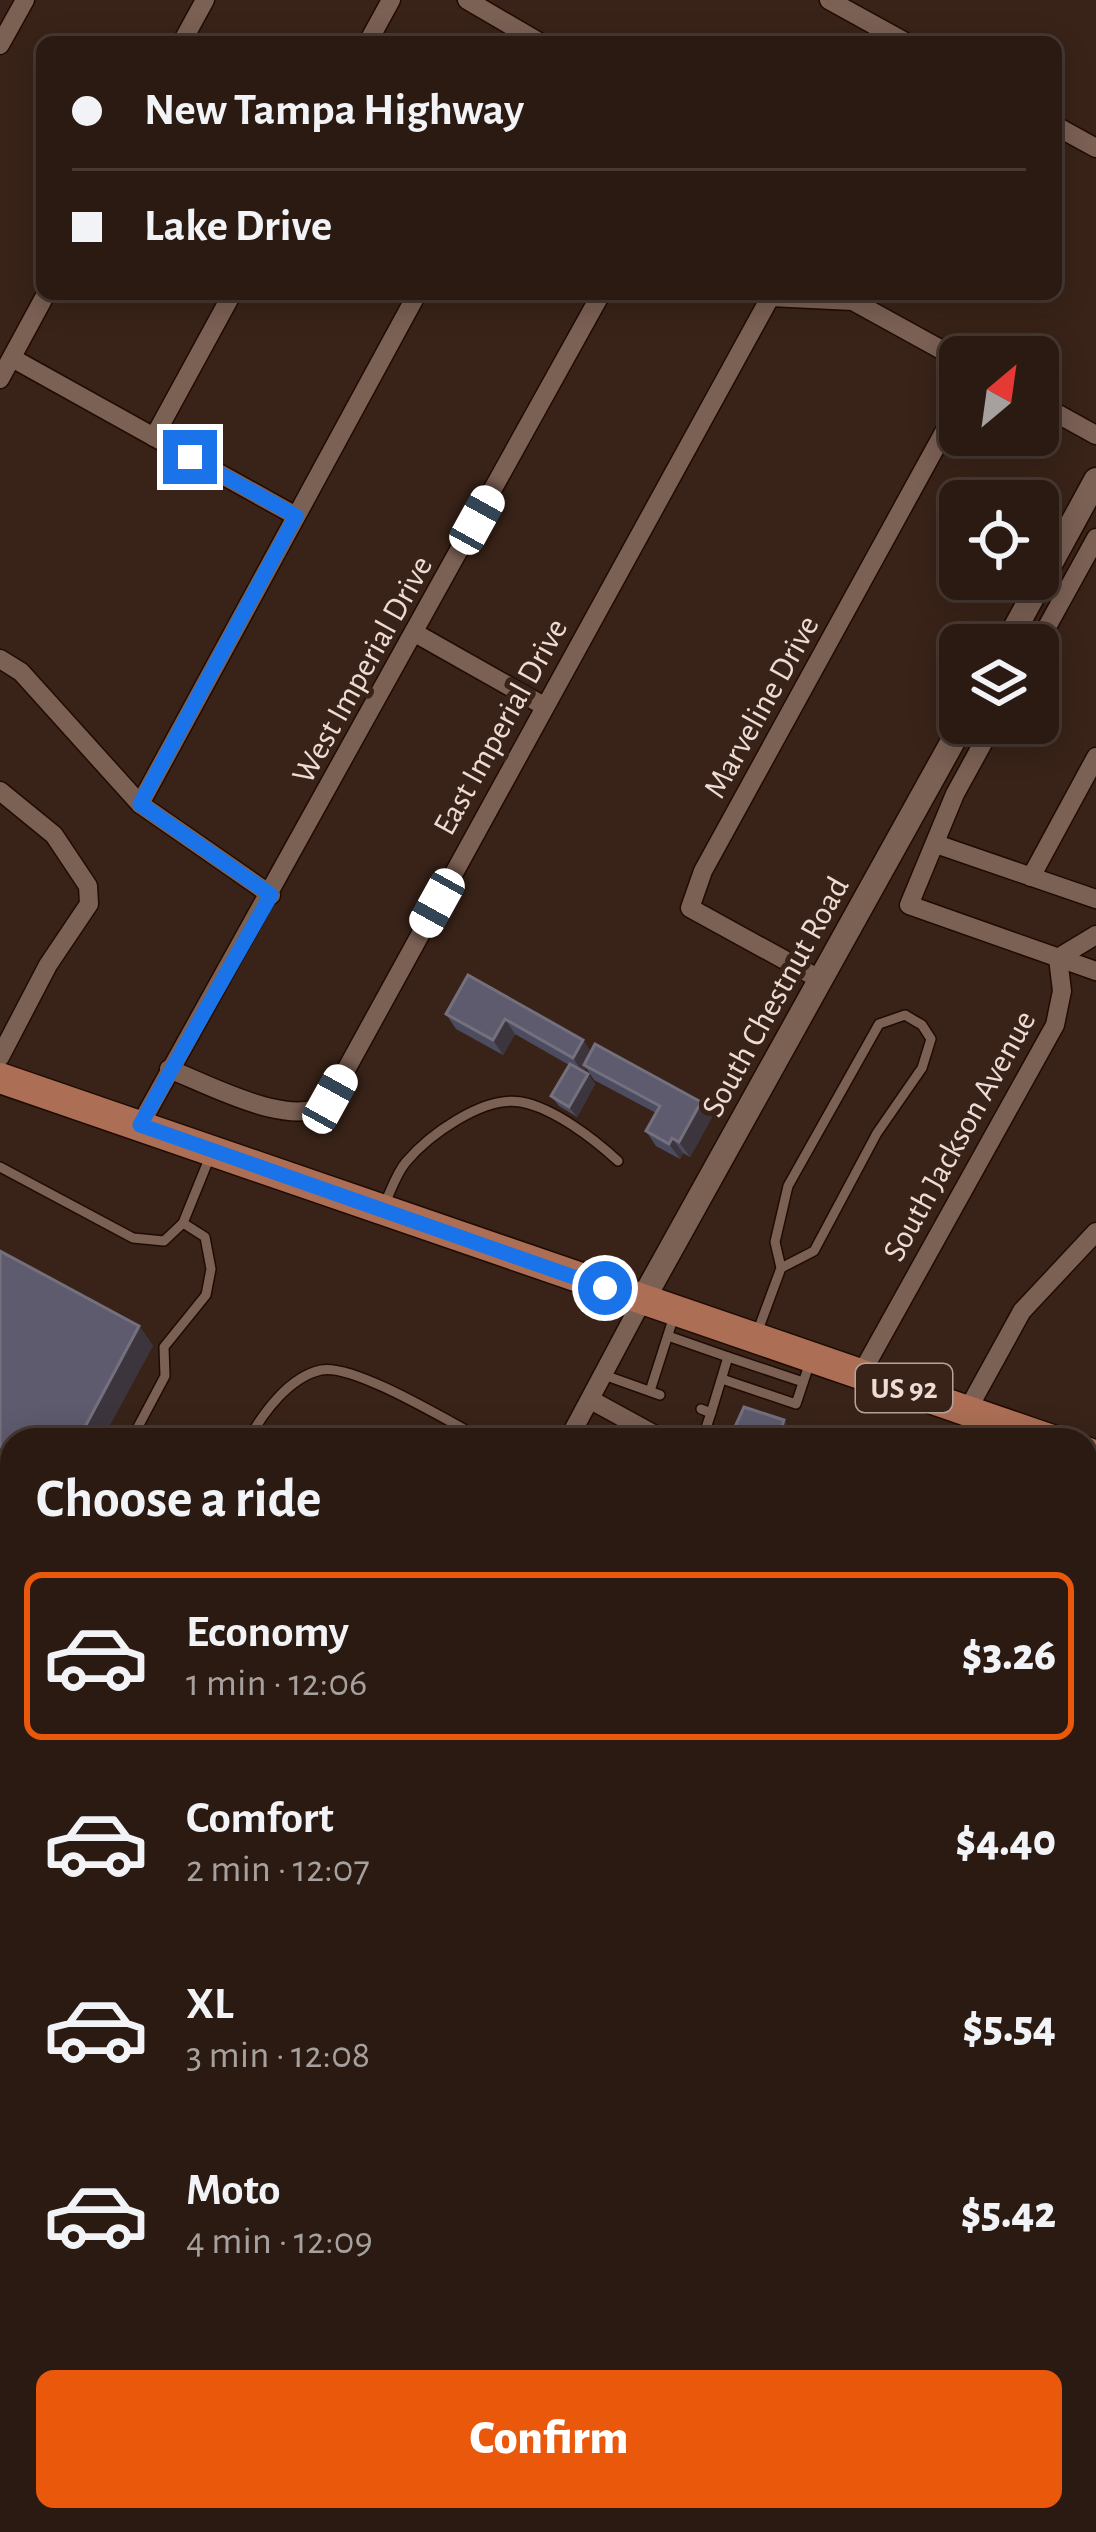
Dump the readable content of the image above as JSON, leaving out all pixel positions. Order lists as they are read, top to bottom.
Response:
{
  "streets": {
    "main road": ["US 92"],
    "street": [
      "West Imperial Drive",
      "Marveline Drive",
      "East Imperial Drive",
      "South Chestnut Road",
      "South Jackson Avenue"
    ]
  },
  "crossings": [
    ["West Imperial Drive", "East Imperial Drive"],
    ["West Imperial Drive", "US 92"],
    ["Marveline Drive", "South Chestnut Road"],
    ["South Chestnut Road", "US 92"],
    ["South Jackson Avenue", "US 92"]
  ],
  "north": "top right",
  "page": {
    "banner": ["New Tampa Highway", "Lake Drive"],
    "heading": "Choose a ride",
    "list": [
      {
        "name": "Economy",
        "note": "1 min · 12:06",
        "value": "$3.26"
      },
      {
        "name": "Comfort",
        "note": "2 min · 12:07",
        "value": "$4.40"
      },
      {
        "name": "XL",
        "note": "3 min · 12:08",
        "value": "$5.54"
      },
      {
        "name": "Moto",
        "note": "4 min · 12:09",
        "value": "$5.42"
      }
    ],
    "buttons": "Confirm"
  }
}
